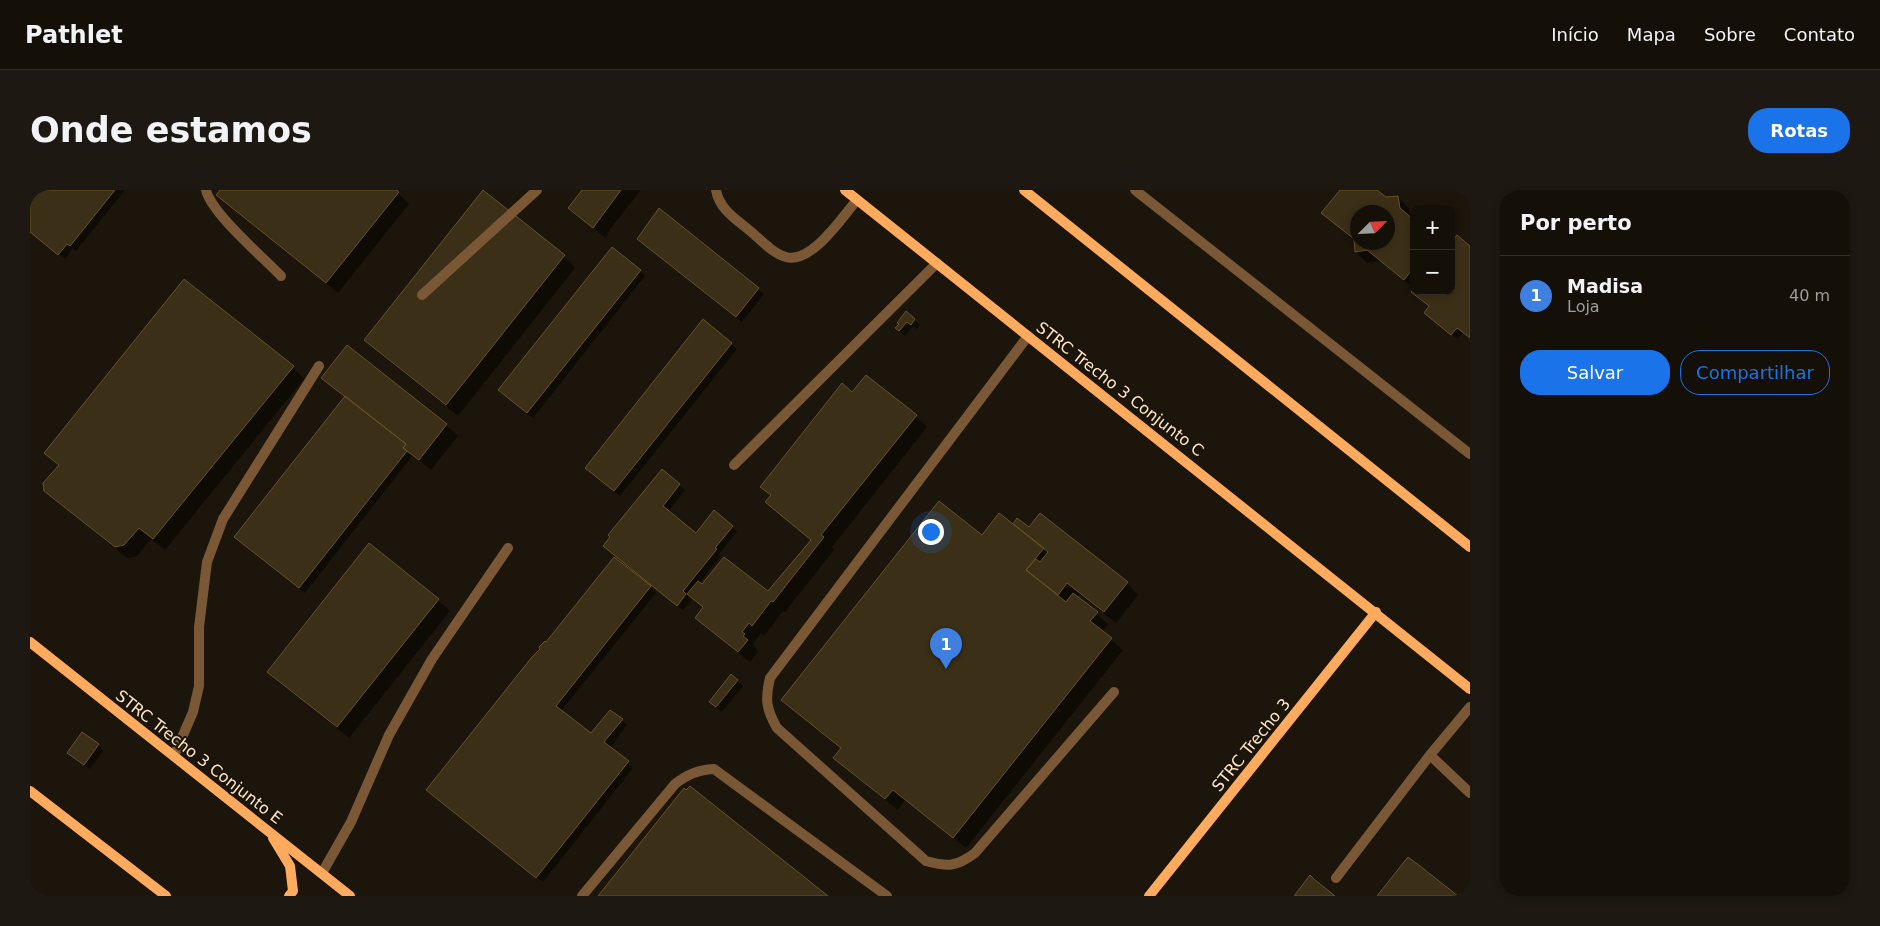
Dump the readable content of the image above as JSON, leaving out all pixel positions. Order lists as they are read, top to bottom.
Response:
{
  "streets": {
    "main road": ["STRC Trecho 3 Conjunto C", "STRC Trecho 3", "STRC Trecho 3 Conjunto E"]
  },
  "crossings": [
    ["STRC Trecho 3 Conjunto C", "STRC Trecho 3"]
  ],
  "north": "top right",
  "page": {
    "header": "Pathlet",
    "nav": [
      "Início",
      "Mapa",
      "Sobre",
      "Contato"
    ],
    "buttons": [
      "Rotas",
      ["Salvar", "Compartilhar"]
    ],
    "title": "Onde estamos",
    "heading": "Por perto",
    "map_buttons": ["+", "−"],
    "list": [
      {
        "mark": "1",
        "name": "Madisa",
        "note": "Loja",
        "value": "40 m"
      }
    ],
    "pins": "1"
  }
}
